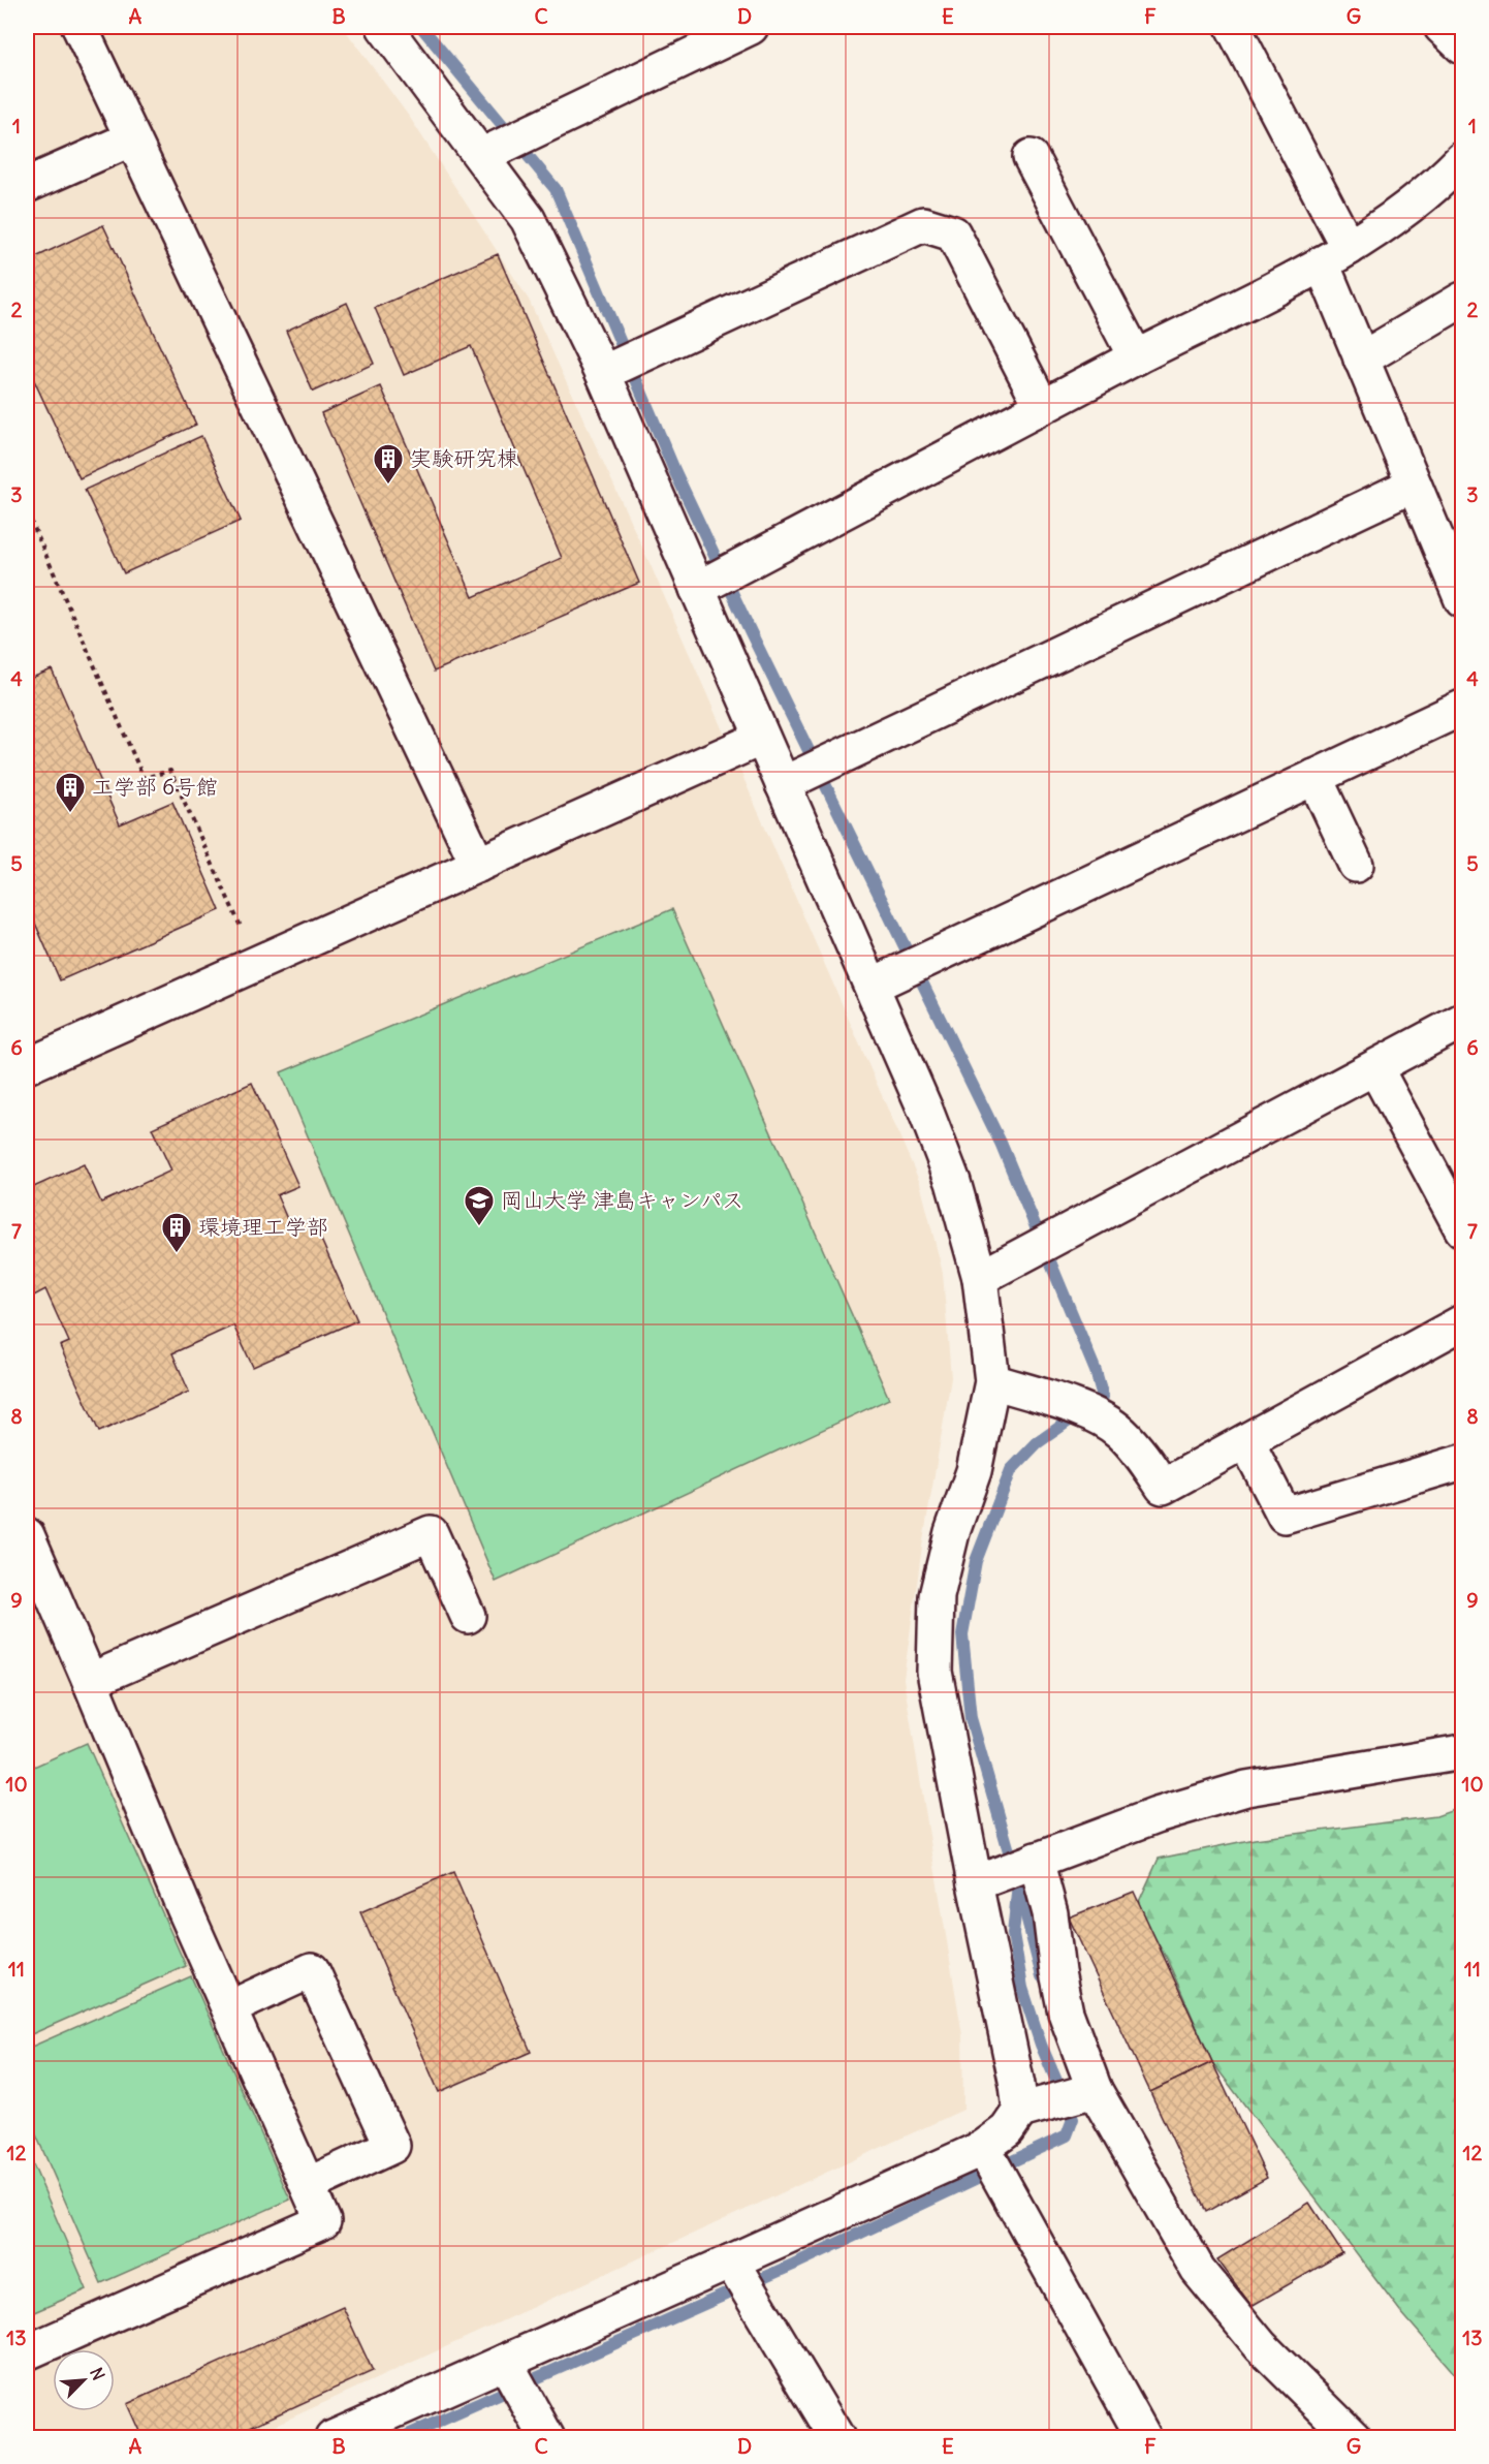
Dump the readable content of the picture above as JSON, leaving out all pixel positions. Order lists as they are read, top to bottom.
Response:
{
  "places": {
    "building": ["実験研究棟", "工学部 6号館", "環境理工学部"],
    "school or university": ["岡山大学 津島キャンパス"]
  },
  "north": "top right",
  "grid": {
    "columns": [
      "A",
      "B",
      "C",
      "D",
      "E",
      "F",
      "G"
    ],
    "rows": [
      "1",
      "2",
      "3",
      "4",
      "5",
      "6",
      "7",
      "8",
      "9",
      "10",
      "11",
      "12",
      "13"
    ]
  }
}
